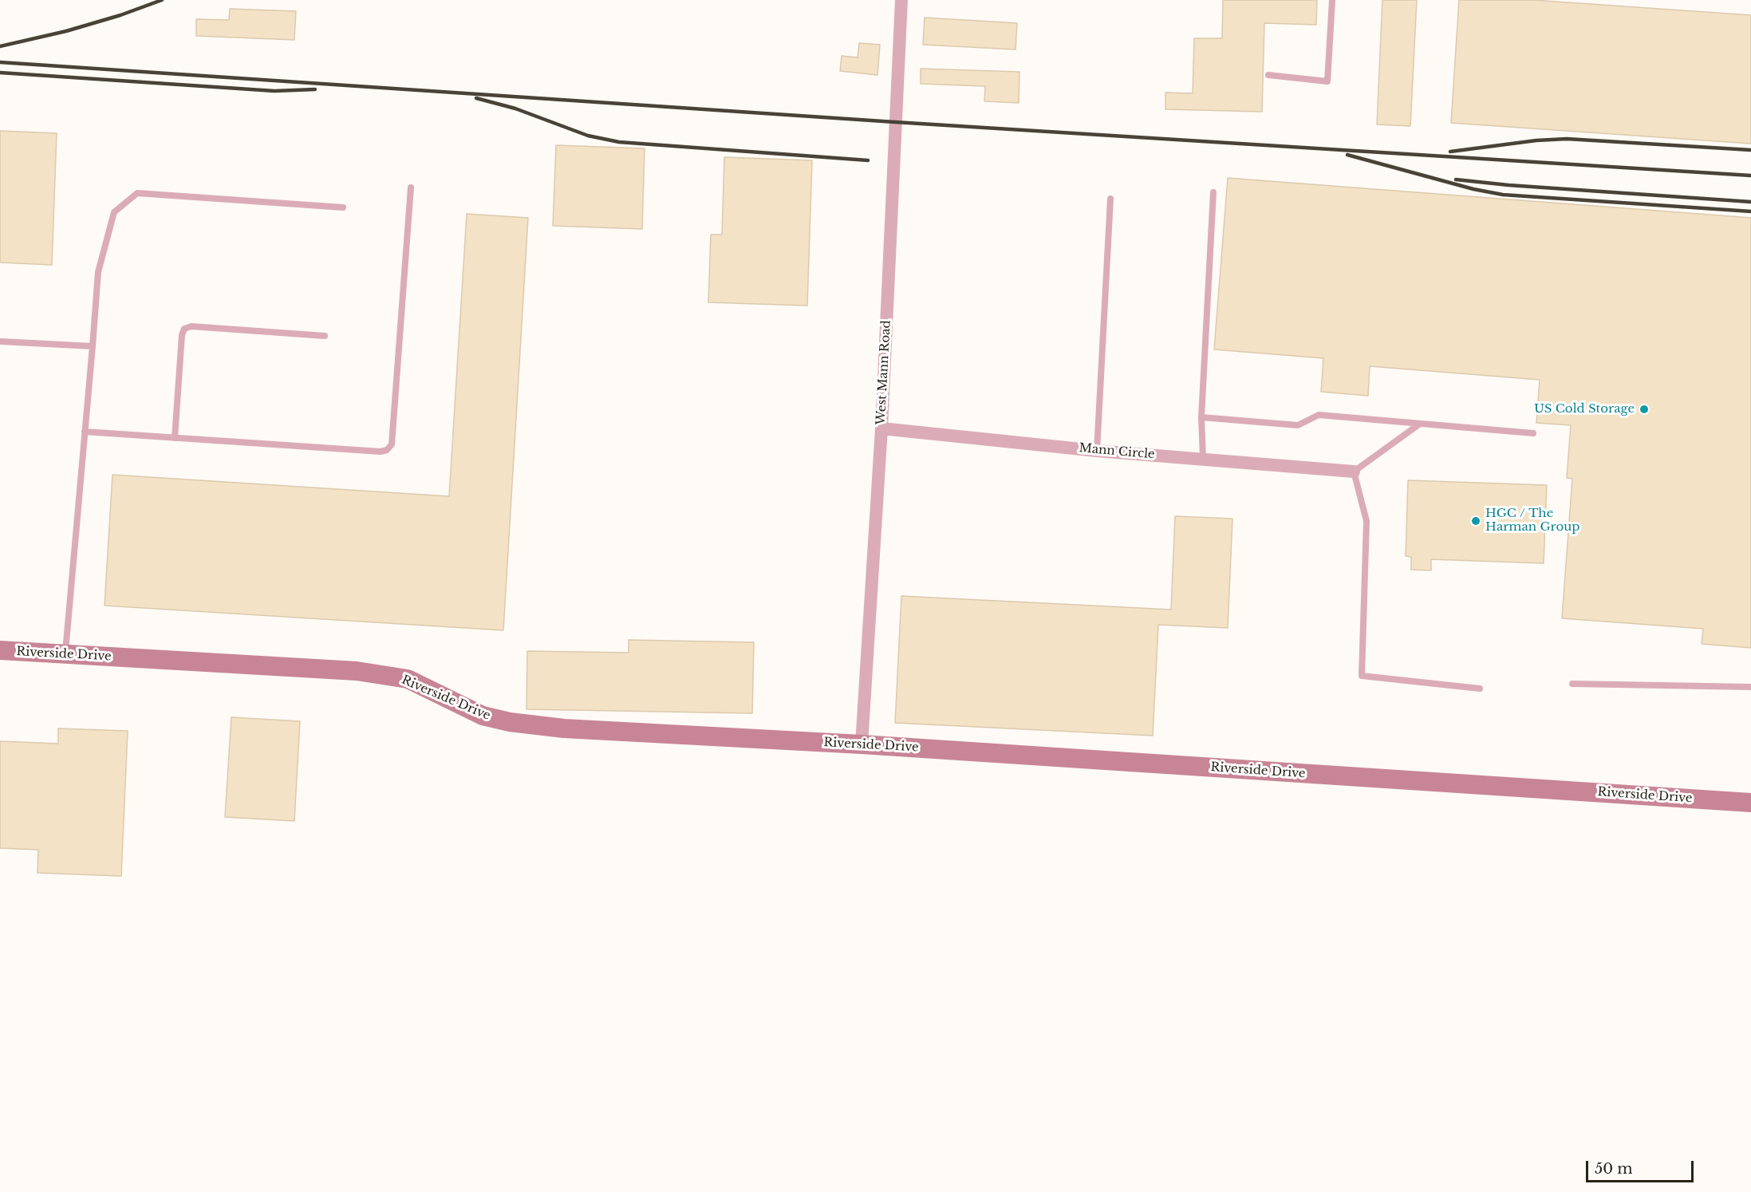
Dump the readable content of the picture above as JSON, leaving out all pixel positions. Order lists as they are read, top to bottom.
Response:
{
  "streets": {
    "street": ["West Mann Road", "Mann Circle", "Riverside Drive"]
  },
  "crossings": [
    ["West Mann Road", "Mann Circle"],
    ["West Mann Road", "Riverside Drive"]
  ],
  "places": ["US Cold Storage", "HGC / The Harman Group"],
  "scale_bar": "50 m"
}
